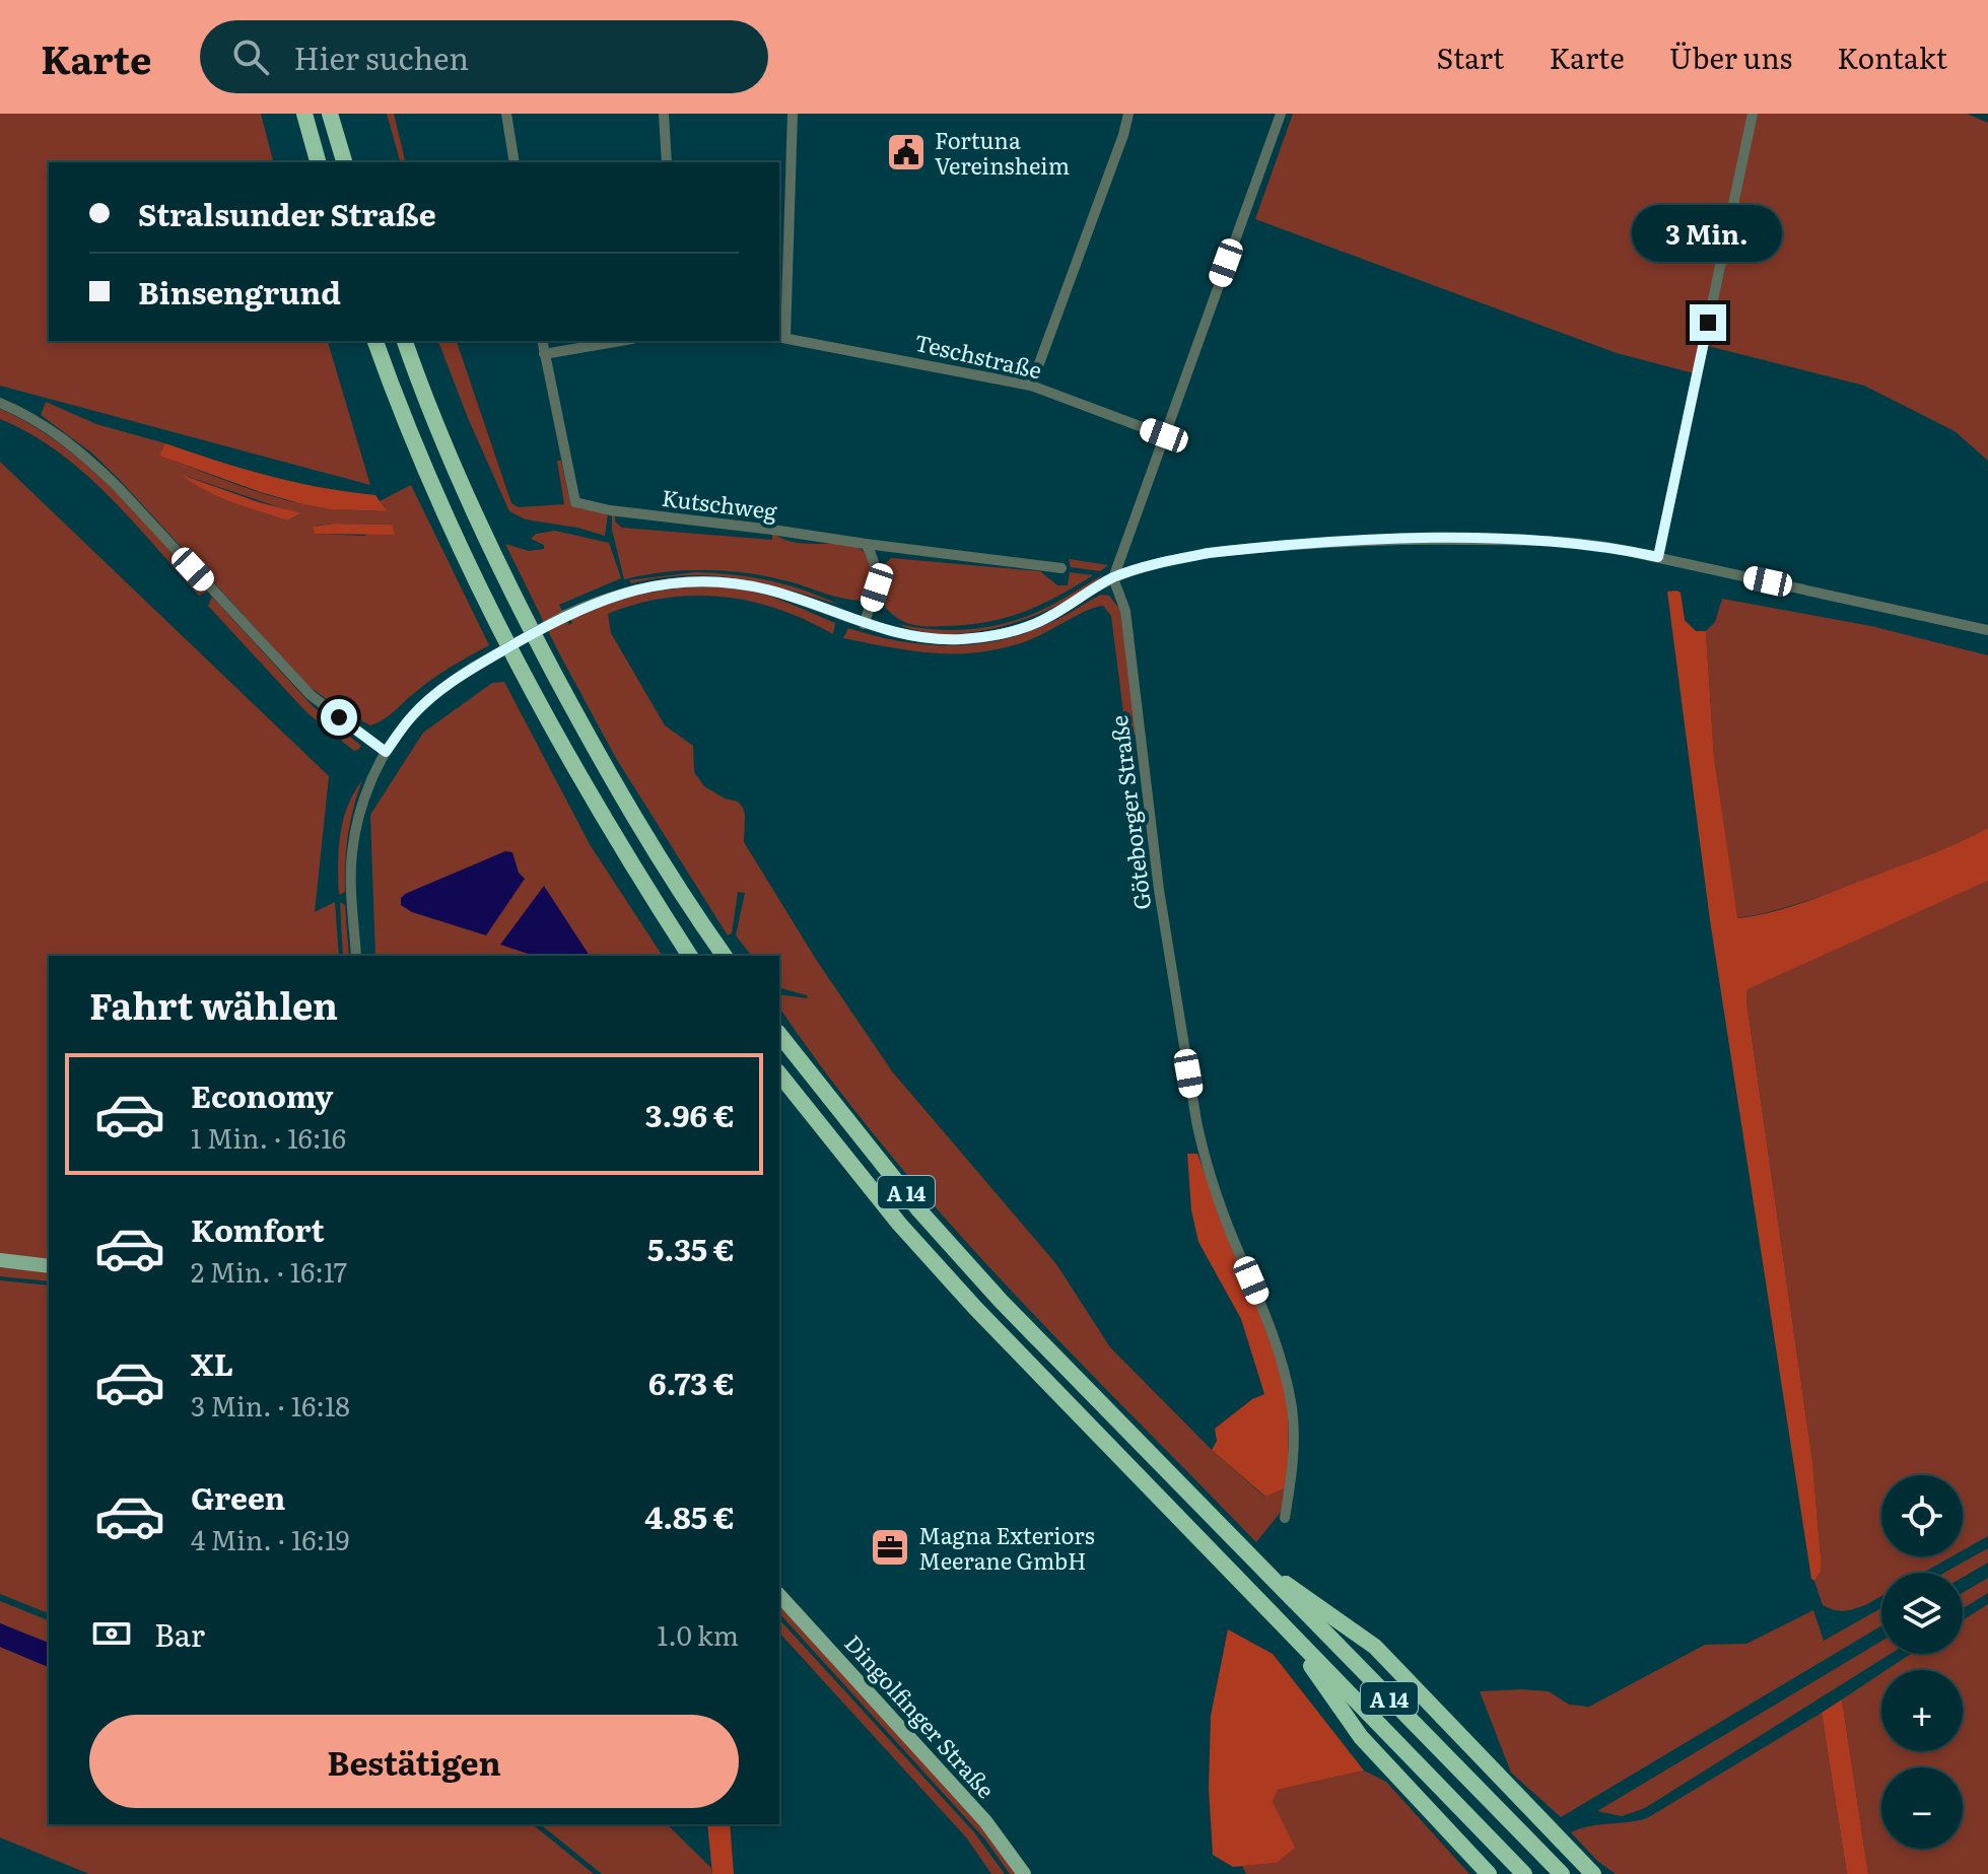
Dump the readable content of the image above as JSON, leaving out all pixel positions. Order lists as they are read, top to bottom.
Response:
{
  "streets": {
    "highway": ["A 14"],
    "main road": ["Dingolfinger Straße"],
    "street": ["Teschstraße", "Kutschweg", "Göteborger Straße"]
  },
  "places": {
    "public building": ["Fortuna Vereinsheim"],
    "office": ["Magna Exteriors Meerane GmbH"]
  },
  "page": {
    "header": "Karte",
    "search": "Hier suchen",
    "nav": [
      "Start",
      "Karte",
      "Über uns",
      "Kontakt"
    ],
    "banner": ["Stralsunder Straße", "Binsengrund"],
    "bubble": "3 Min.",
    "heading": "Fahrt wählen",
    "list": [
      {
        "name": "Economy",
        "note": "1 Min. · 16:16",
        "value": "3.96 €"
      },
      {
        "name": "Komfort",
        "note": "2 Min. · 16:17",
        "value": "5.35 €"
      },
      {
        "name": "XL",
        "note": "3 Min. · 16:18",
        "value": "6.73 €"
      },
      {
        "name": "Green",
        "note": "4 Min. · 16:19",
        "value": "4.85 €"
      }
    ],
    "map_buttons": ["+", "−"],
    "pay": ["Bar", "1.0 km"],
    "buttons": "Bestätigen"
  }
}
